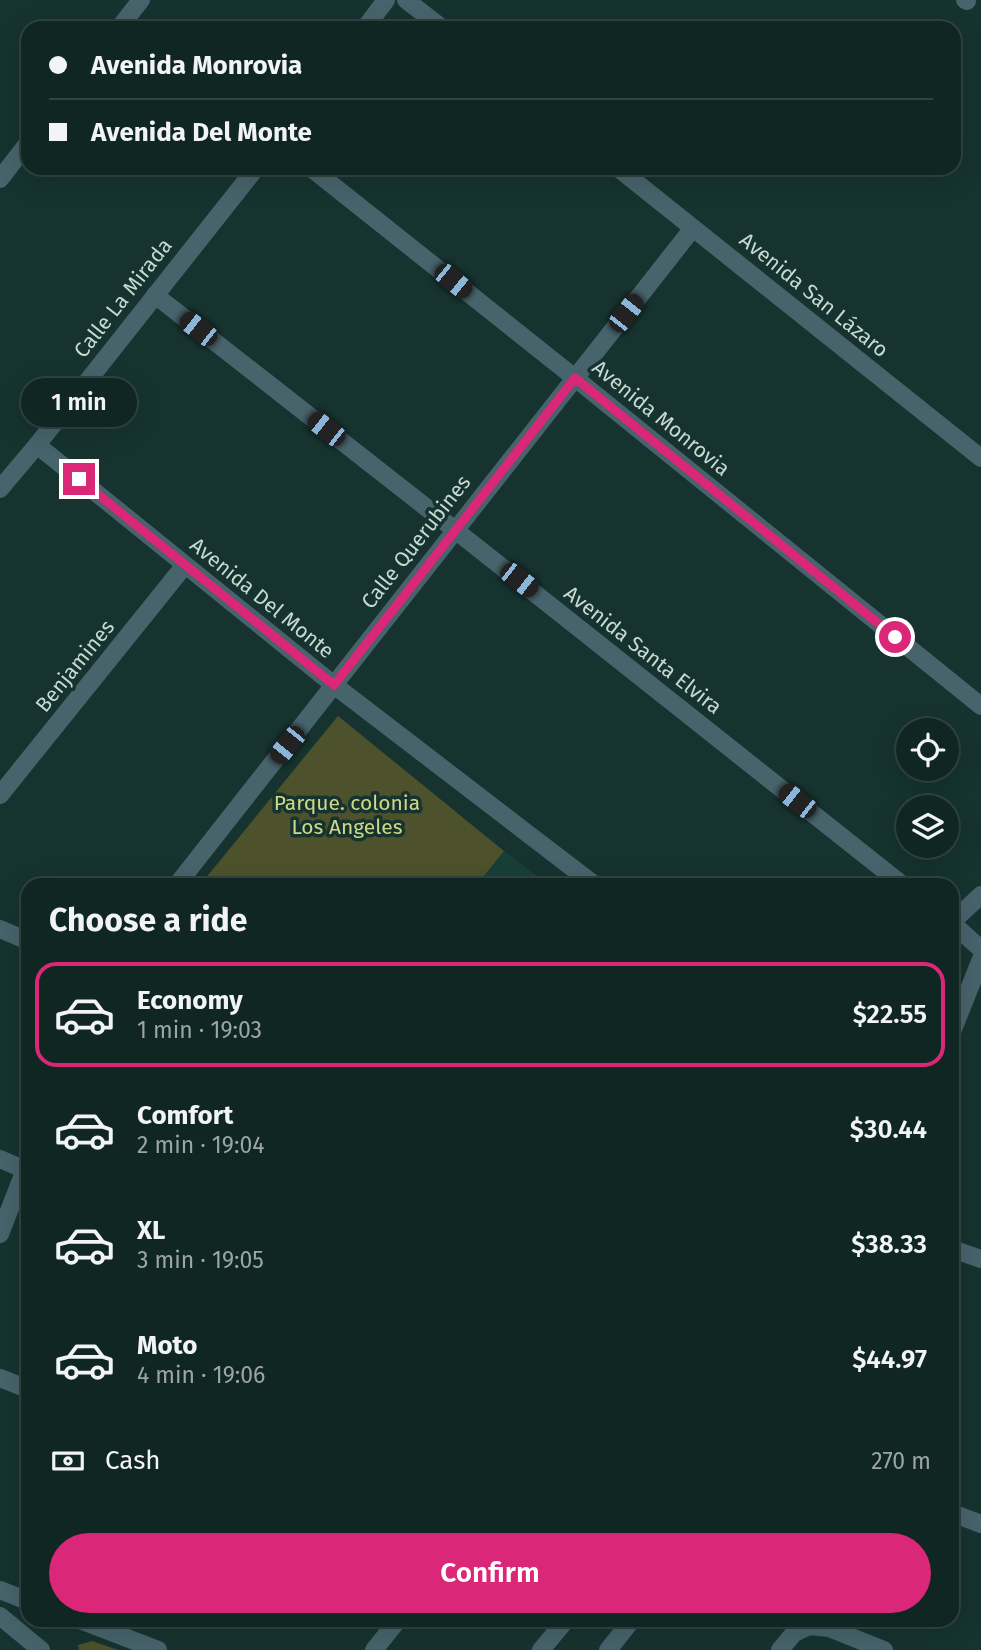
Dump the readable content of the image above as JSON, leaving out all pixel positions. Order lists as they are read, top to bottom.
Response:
{
  "streets": {
    "street": [
      "Avenida San Lázaro",
      "Calle La Mirada",
      "Avenida Monrovia",
      "Calle Querubines",
      "Avenida Del Monte",
      "Avenida Santa Elvira",
      "Benjamines"
    ]
  },
  "crossings": [
    ["Avenida San Lázaro", "Calle Querubines"],
    ["Calle La Mirada", "Avenida Del Monte"],
    ["Calle La Mirada", "Avenida Santa Elvira"],
    ["Avenida Monrovia", "Calle Querubines"],
    ["Calle Querubines", "Avenida Del Monte"],
    ["Calle Querubines", "Avenida Santa Elvira"],
    ["Avenida Del Monte", "Benjamines"]
  ],
  "parks": ["Parque. colonia Los Angeles"],
  "page": {
    "banner": ["Avenida Monrovia", "Avenida Del Monte"],
    "bubble": "1 min",
    "heading": "Choose a ride",
    "list": [
      {
        "name": "Economy",
        "note": "1 min · 19:03",
        "value": "$22.55"
      },
      {
        "name": "Comfort",
        "note": "2 min · 19:04",
        "value": "$30.44"
      },
      {
        "name": "XL",
        "note": "3 min · 19:05",
        "value": "$38.33"
      },
      {
        "name": "Moto",
        "note": "4 min · 19:06",
        "value": "$44.97"
      }
    ],
    "pay": ["Cash", "270 m"],
    "buttons": "Confirm"
  }
}
